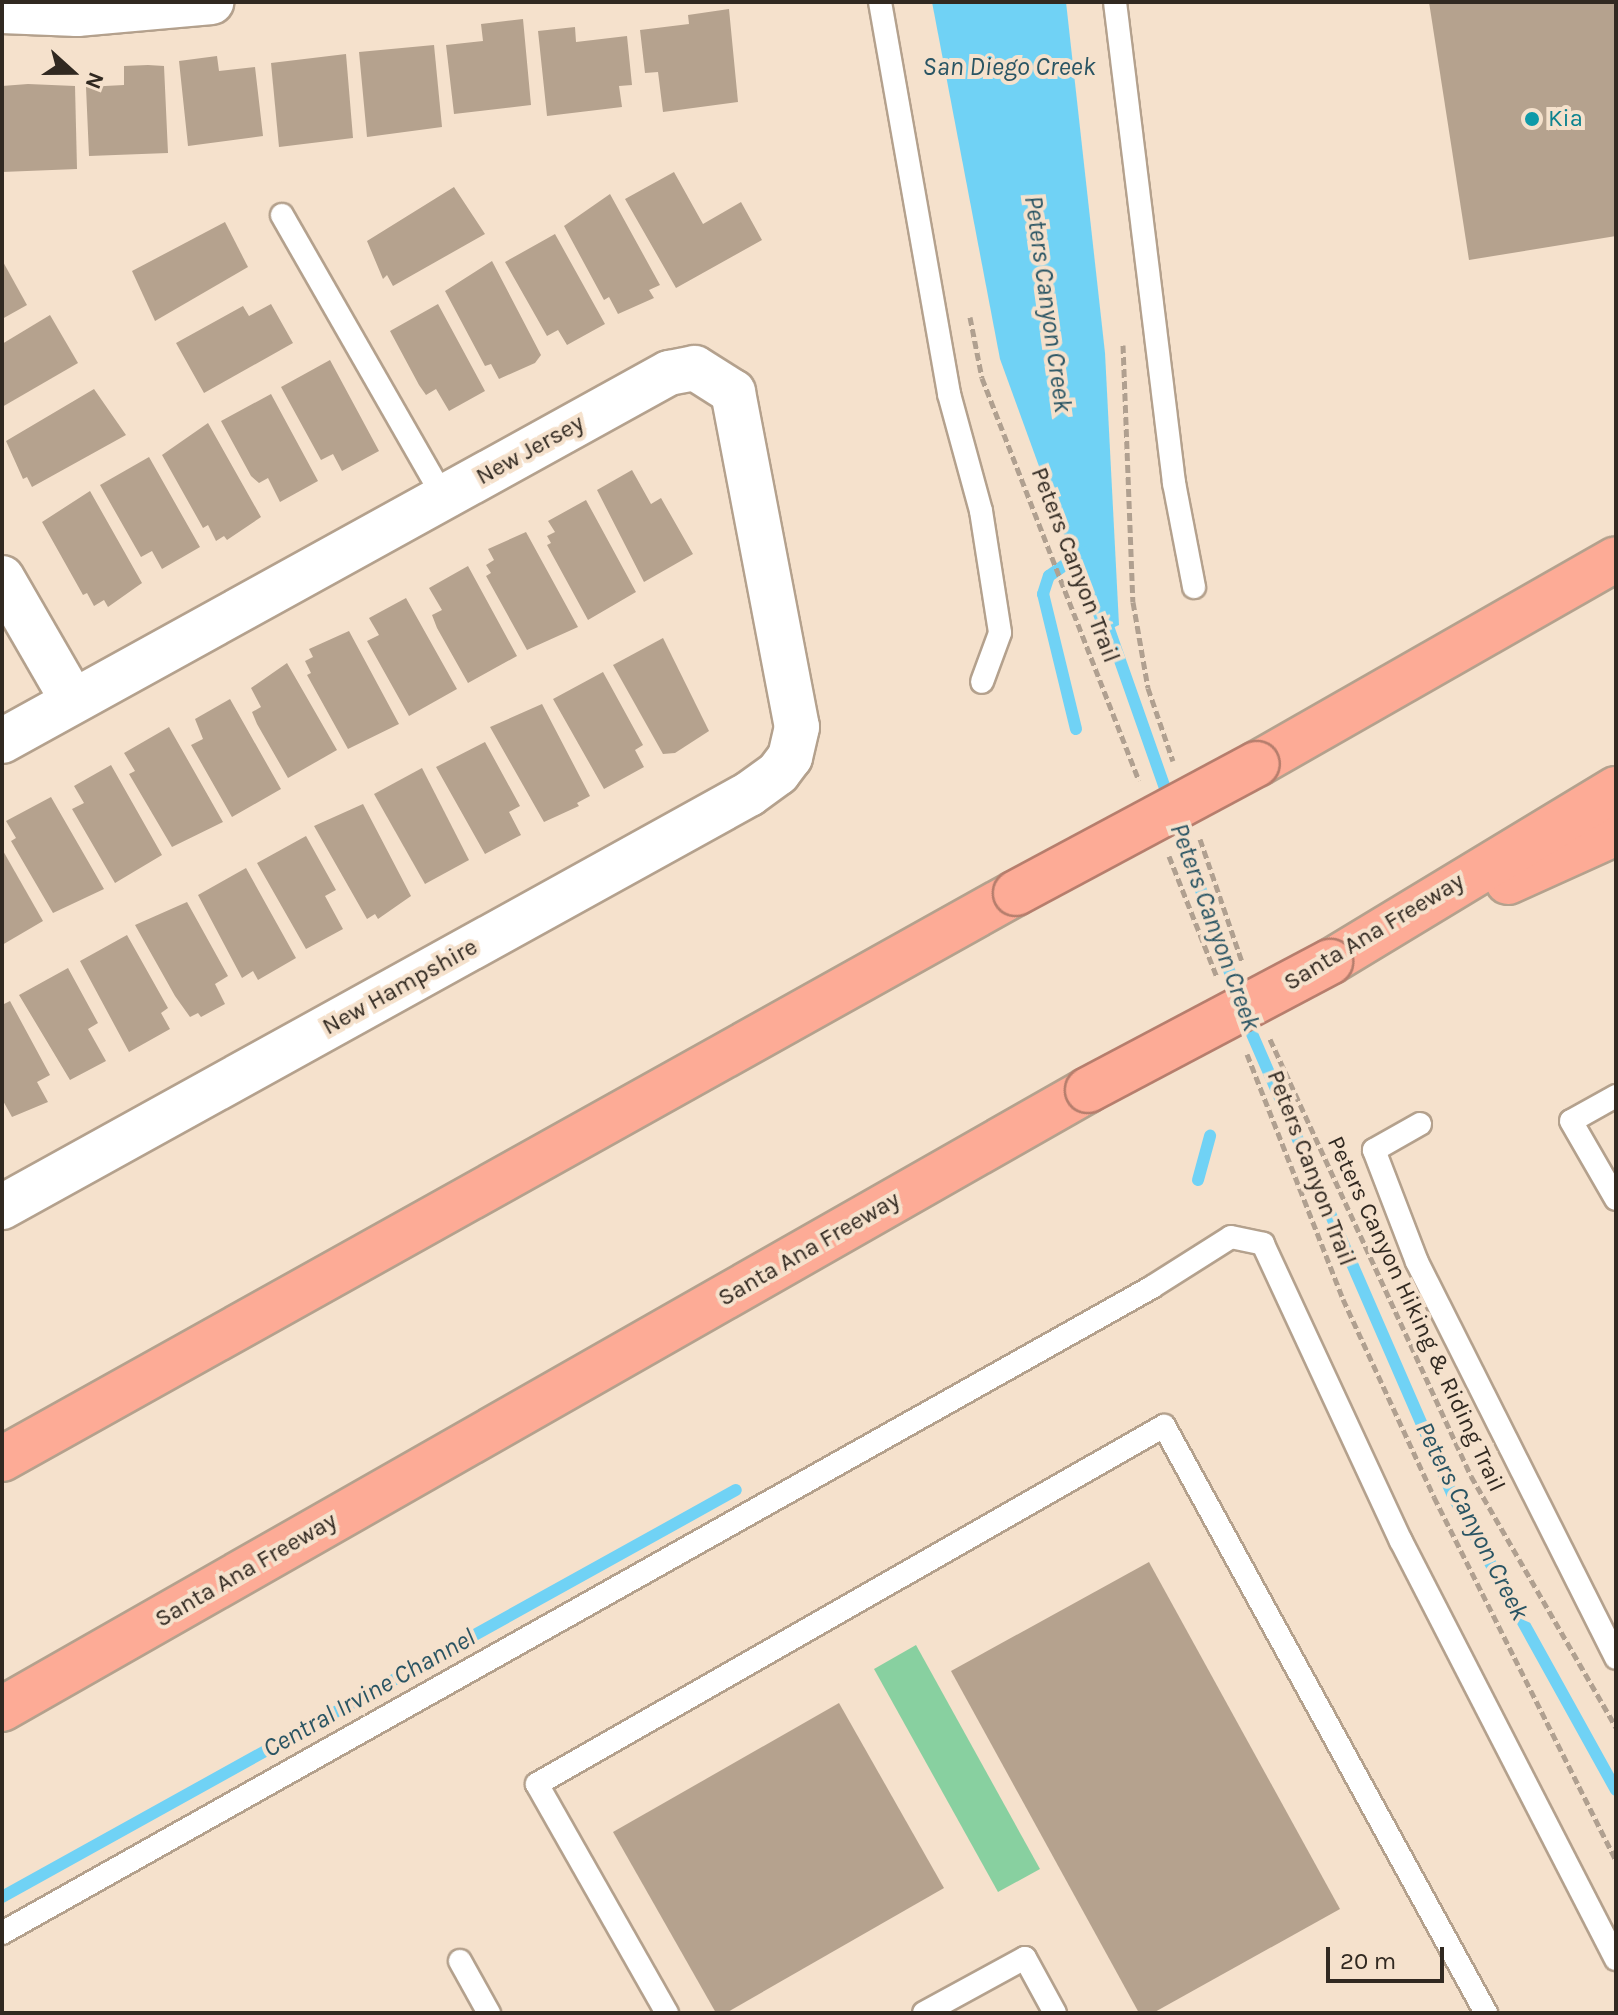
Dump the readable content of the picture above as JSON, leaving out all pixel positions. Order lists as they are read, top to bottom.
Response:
{
  "streets": {
    "highway": ["Santa Ana Freeway"],
    "street": ["New Jersey", "New Hampshire"],
    "path": ["Peters Canyon Trail", "Peters Canyon Hiking & Riding Trail"]
  },
  "crossings": [
    ["New Jersey", "New Hampshire"]
  ],
  "water": ["San Diego Creek", "Peters Canyon Creek", "Central Irvine Channel"],
  "places": ["Kia"],
  "scale_bar": "20 m",
  "north": "right"
}
